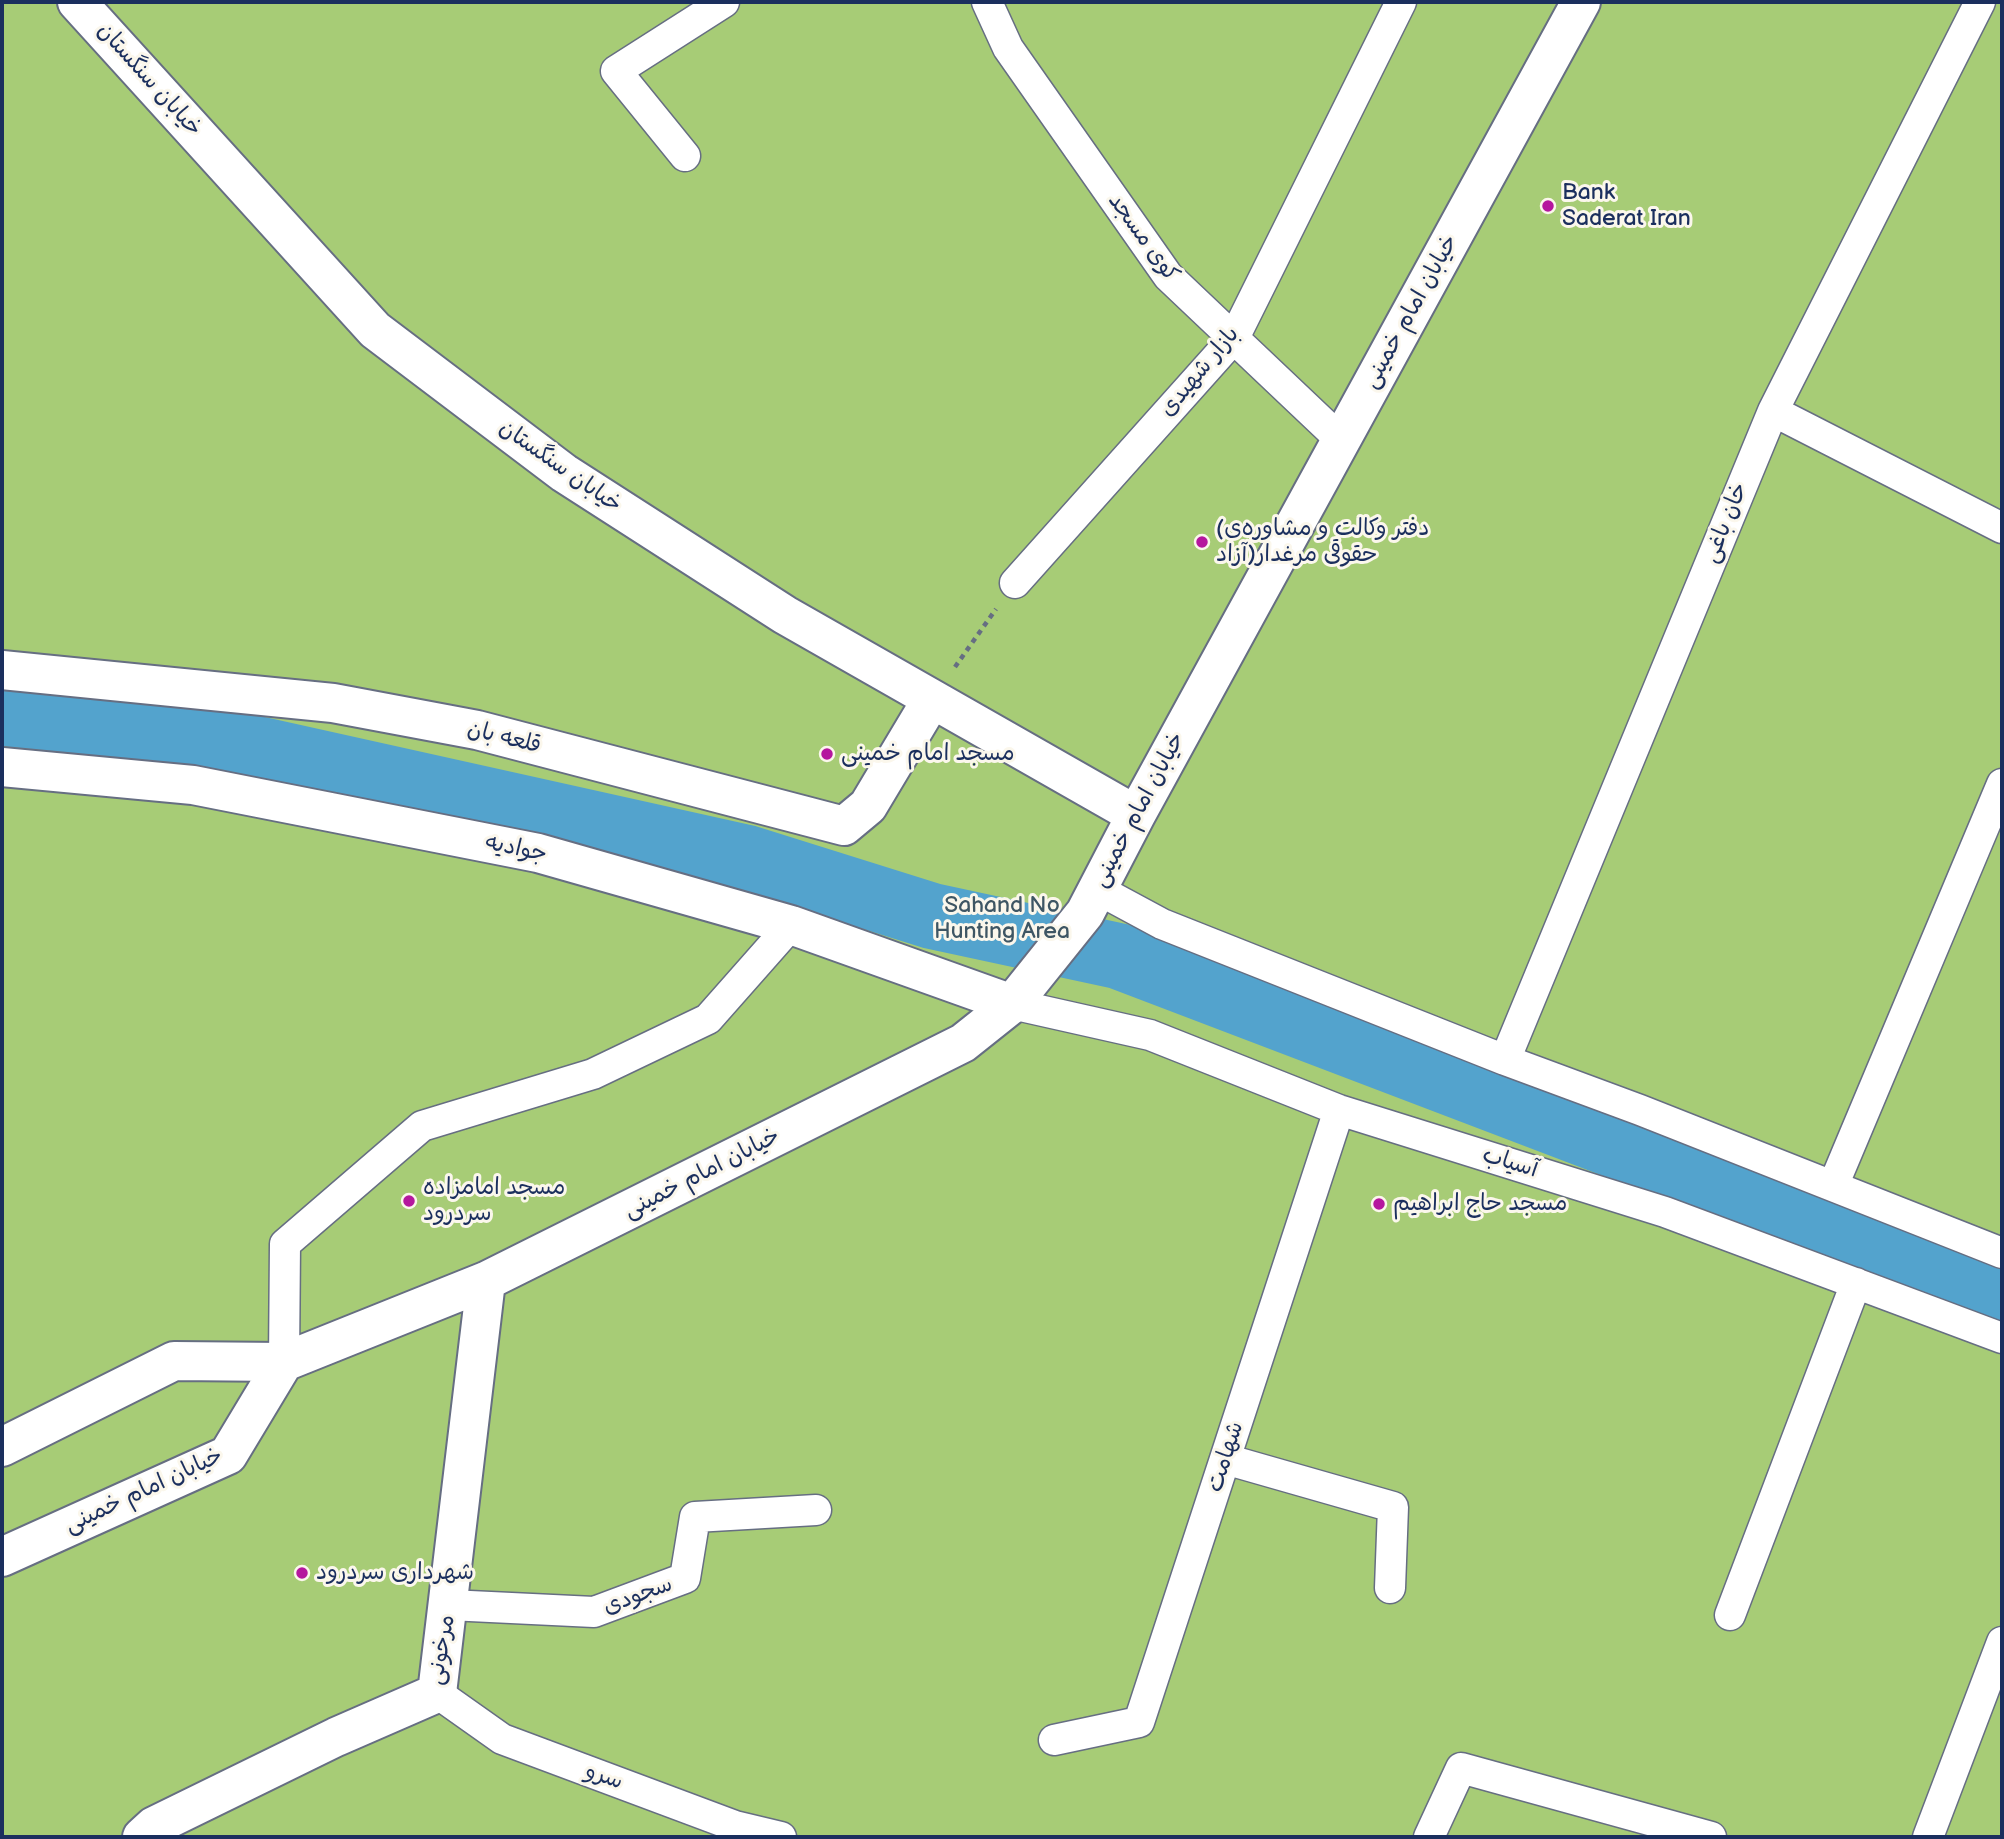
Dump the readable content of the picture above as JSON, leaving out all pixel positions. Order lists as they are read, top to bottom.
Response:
{
  "streets": {
    "street": [
      "خیابان سنگستان",
      "کوی مسجد",
      "خیابان امام خمینی",
      "بازار شهیدی",
      "خان باغی",
      "قلعه بان",
      "جوادیه",
      "آسیاب",
      "شهامت",
      "سجودی",
      "مرخونی",
      "سرو"
    ]
  },
  "crossings": [
    ["خیابان سنگستان", "خیابان امام خمینی"],
    ["خیابان سنگستان", "قلعه بان"],
    ["کوی مسجد", "خیابان امام خمینی"],
    ["کوی مسجد", "بازار شهیدی"],
    ["خیابان امام خمینی", "جوادیه"],
    ["خیابان امام خمینی", "آسیاب"],
    ["خیابان امام خمینی", "مرخونی"],
    ["جوادیه", "آسیاب"],
    ["آسیاب", "شهامت"],
    ["سجودی", "مرخونی"],
    ["مرخونی", "سرو"]
  ],
  "parks": ["Sahand No Hunting Area"],
  "places": [
    "Bank Saderat Iran",
    "(دفتر وکالت و مشاوره‌ی حقوقی مرغدار(آزاد",
    "مسجد امام خمینی",
    "مسجد امامزاده سردرود",
    "مسجد حاج ابراهیم",
    "شهرداری سردرود"
  ]
}
